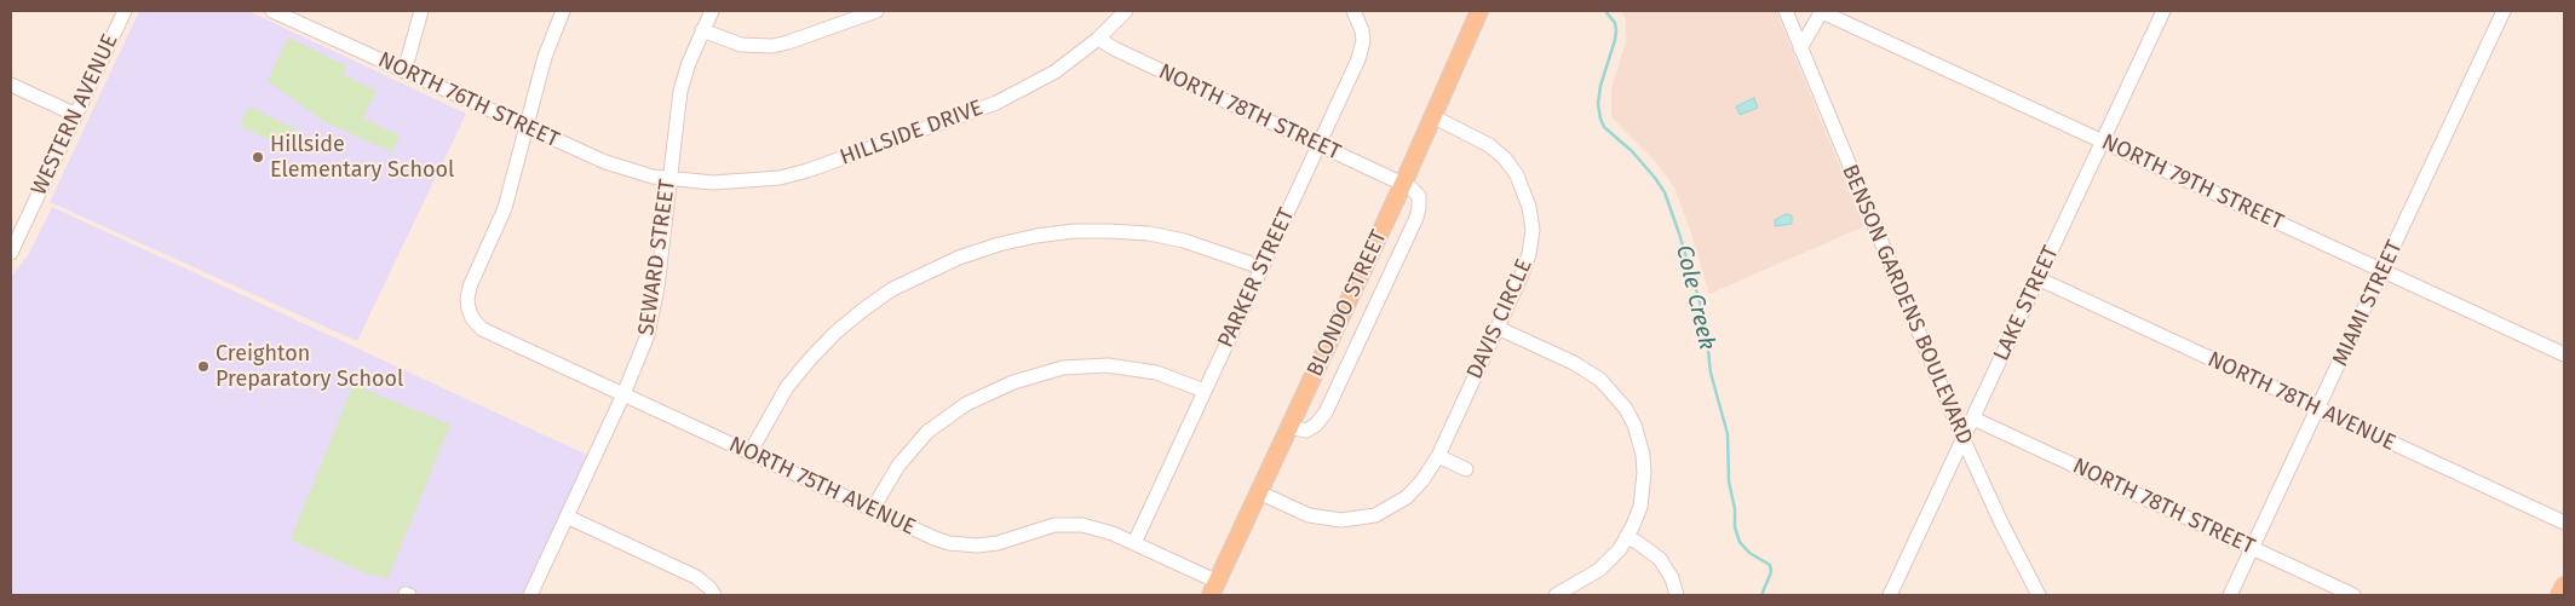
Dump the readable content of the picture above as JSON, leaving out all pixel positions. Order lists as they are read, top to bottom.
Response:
{
  "streets": {
    "main road": ["BLONDO STREET"],
    "street": [
      "NORTH 76TH STREET",
      "NORTH 78TH STREET",
      "WESTERN AVENUE",
      "HILLSIDE DRIVE",
      "NORTH 79TH STREET",
      "SEWARD STREET",
      "PARKER STREET",
      "LAKE STREET",
      "MIAMI STREET",
      "BENSON GARDENS BOULEVARD",
      "DAVIS CIRCLE",
      "NORTH 78TH AVENUE",
      "NORTH 75TH AVENUE"
    ]
  },
  "crossings": [
    ["NORTH 76TH STREET", "HILLSIDE DRIVE"],
    ["NORTH 76TH STREET", "SEWARD STREET"],
    ["NORTH 76TH STREET", "NORTH 75TH AVENUE"],
    ["NORTH 78TH STREET", "HILLSIDE DRIVE"],
    ["NORTH 78TH STREET", "PARKER STREET"],
    ["NORTH 78TH STREET", "BLONDO STREET"],
    ["NORTH 78TH STREET", "LAKE STREET"],
    ["NORTH 78TH STREET", "MIAMI STREET"],
    ["HILLSIDE DRIVE", "SEWARD STREET"],
    ["NORTH 79TH STREET", "LAKE STREET"],
    ["NORTH 79TH STREET", "MIAMI STREET"],
    ["SEWARD STREET", "NORTH 75TH AVENUE"],
    ["PARKER STREET", "NORTH 75TH AVENUE"],
    ["BLONDO STREET", "DAVIS CIRCLE"],
    ["BLONDO STREET", "NORTH 75TH AVENUE"],
    ["LAKE STREET", "BENSON GARDENS BOULEVARD"],
    ["LAKE STREET", "NORTH 78TH AVENUE"],
    ["MIAMI STREET", "NORTH 78TH AVENUE"]
  ],
  "water": ["Cole Creek"],
  "places": ["Hillside Elementary School", "Creighton Preparatory School"]
}
